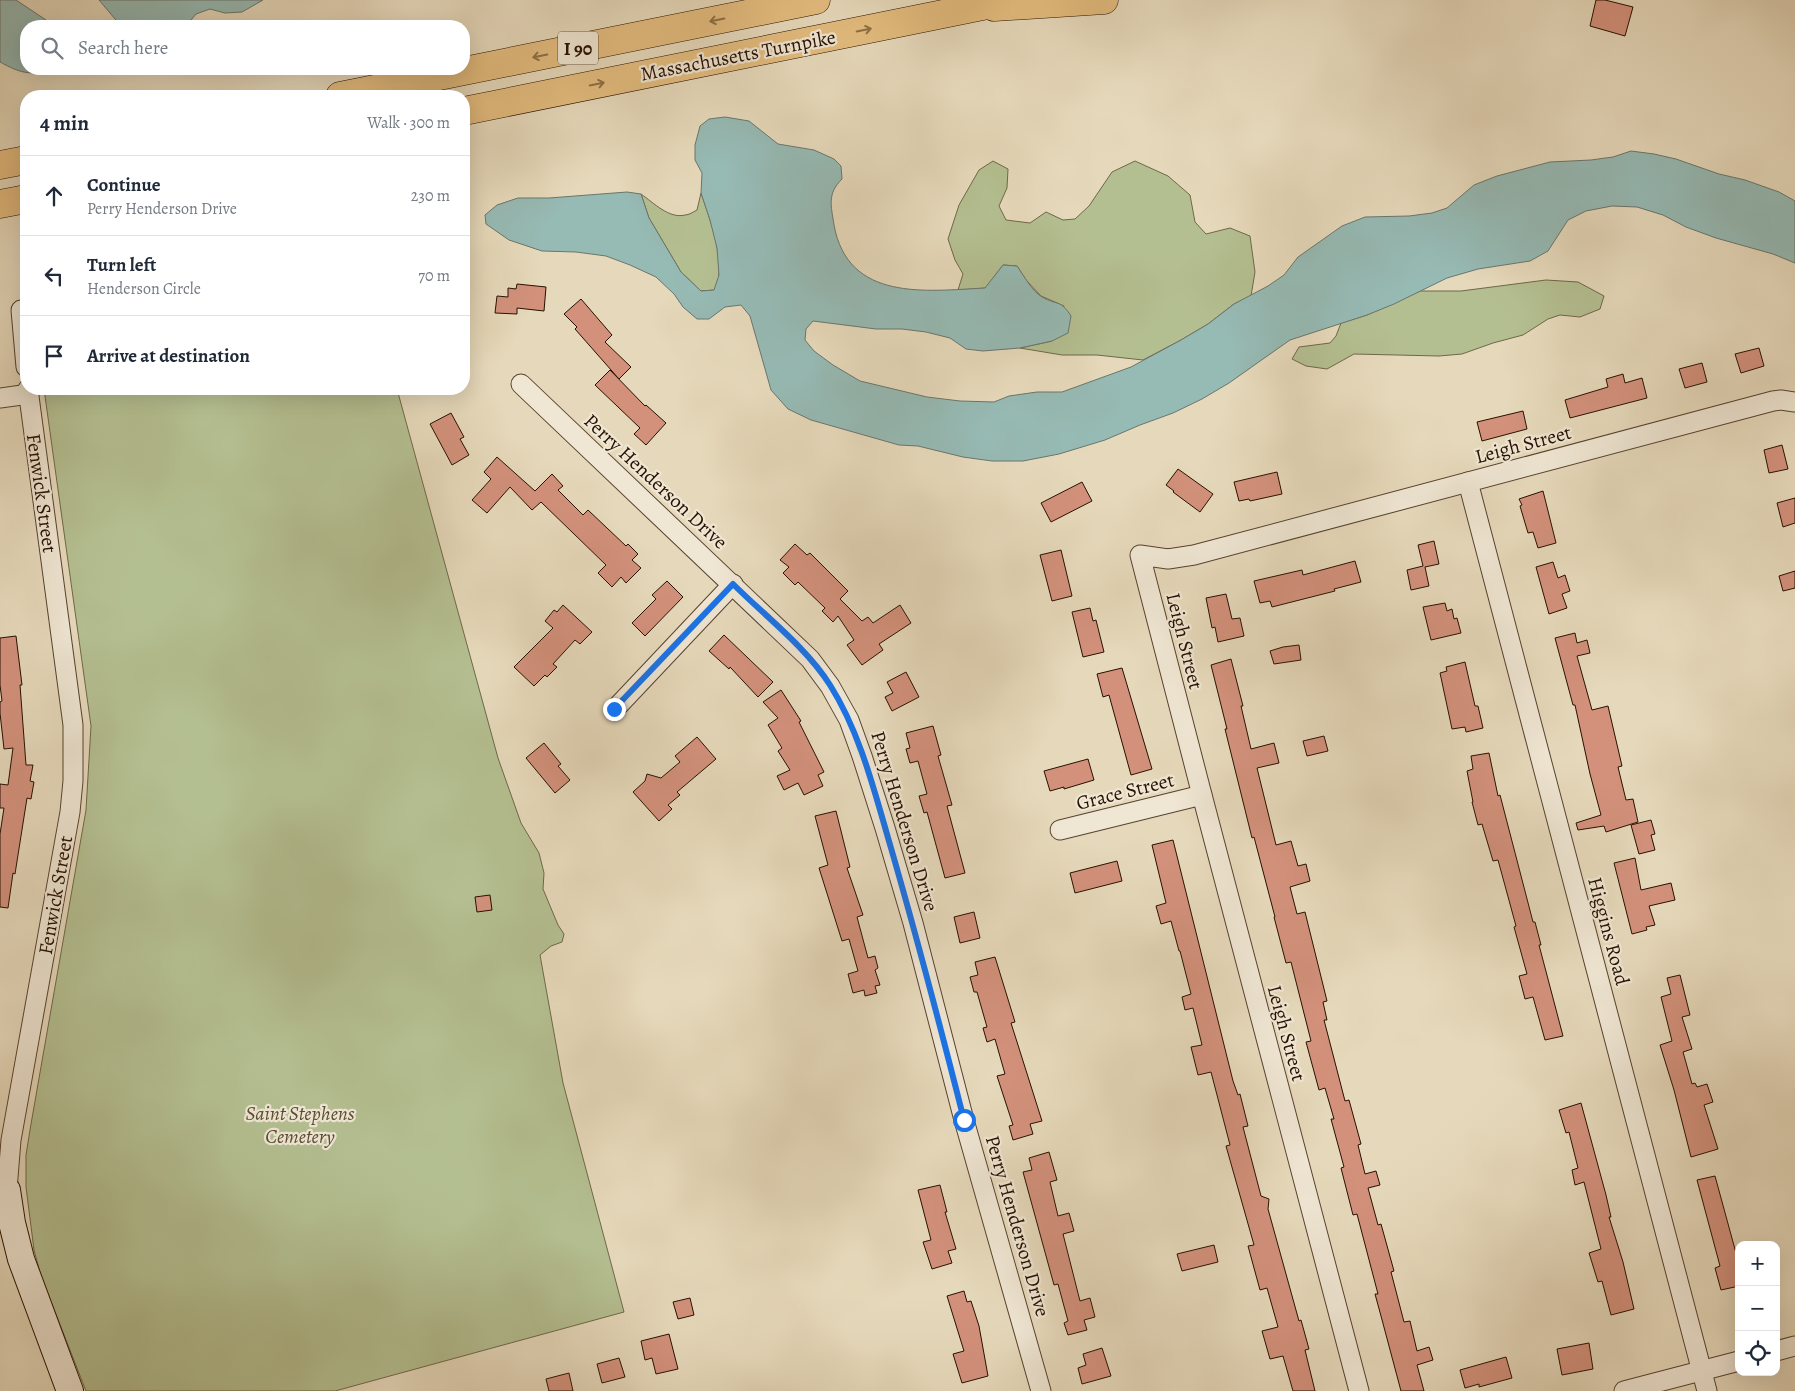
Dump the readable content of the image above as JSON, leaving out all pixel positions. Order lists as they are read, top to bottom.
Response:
{
  "streets": {
    "highway": ["I 90", "Massachusetts Turnpike"],
    "street": [
      "Leigh Street",
      "Perry Henderson Drive",
      "Fenwick Street",
      "Grace Street",
      "Higgins Road"
    ]
  },
  "crossings": [
    ["Leigh Street", "Grace Street"],
    ["Leigh Street", "Higgins Road"]
  ],
  "parks": ["Saint Stephens Cemetery"],
  "page": {
    "search": "Search here",
    "heading": ["4 min", "Walk · 300 m"],
    "list": [
      ["Continue", "Perry Henderson Drive", "230 m"],
      ["Turn left", "Henderson Circle", "70 m"],
      "Arrive at destination"
    ],
    "map_buttons": ["+", "−"]
  }
}
